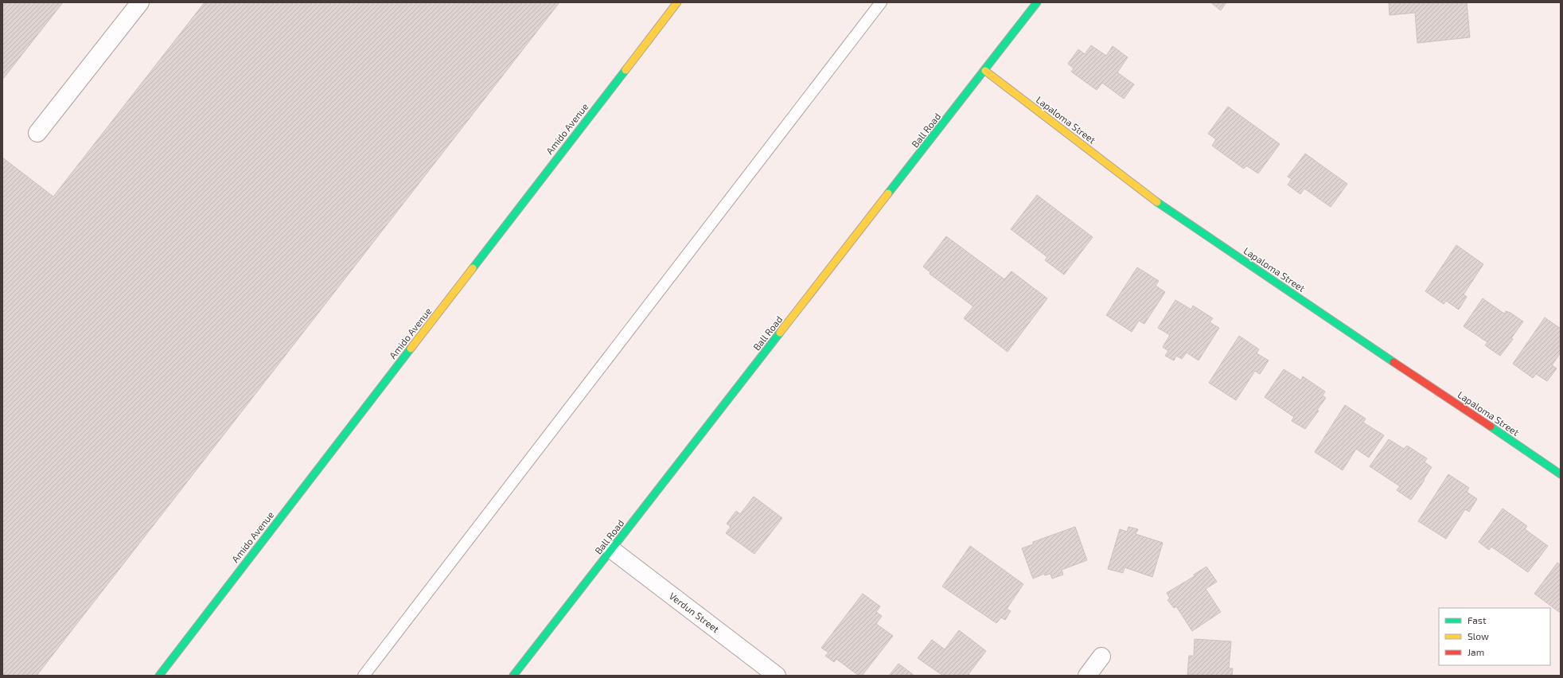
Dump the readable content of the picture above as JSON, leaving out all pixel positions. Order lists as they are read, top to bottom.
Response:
{
  "streets": {
    "street": [
      "Lapaloma Street",
      "Amido Avenue",
      "Ball Road",
      "Verdun Street"
    ]
  },
  "crossings": [
    ["Lapaloma Street", "Ball Road"],
    ["Ball Road", "Verdun Street"]
  ],
  "legend": ["Fast", "Slow", "Jam"]
}
